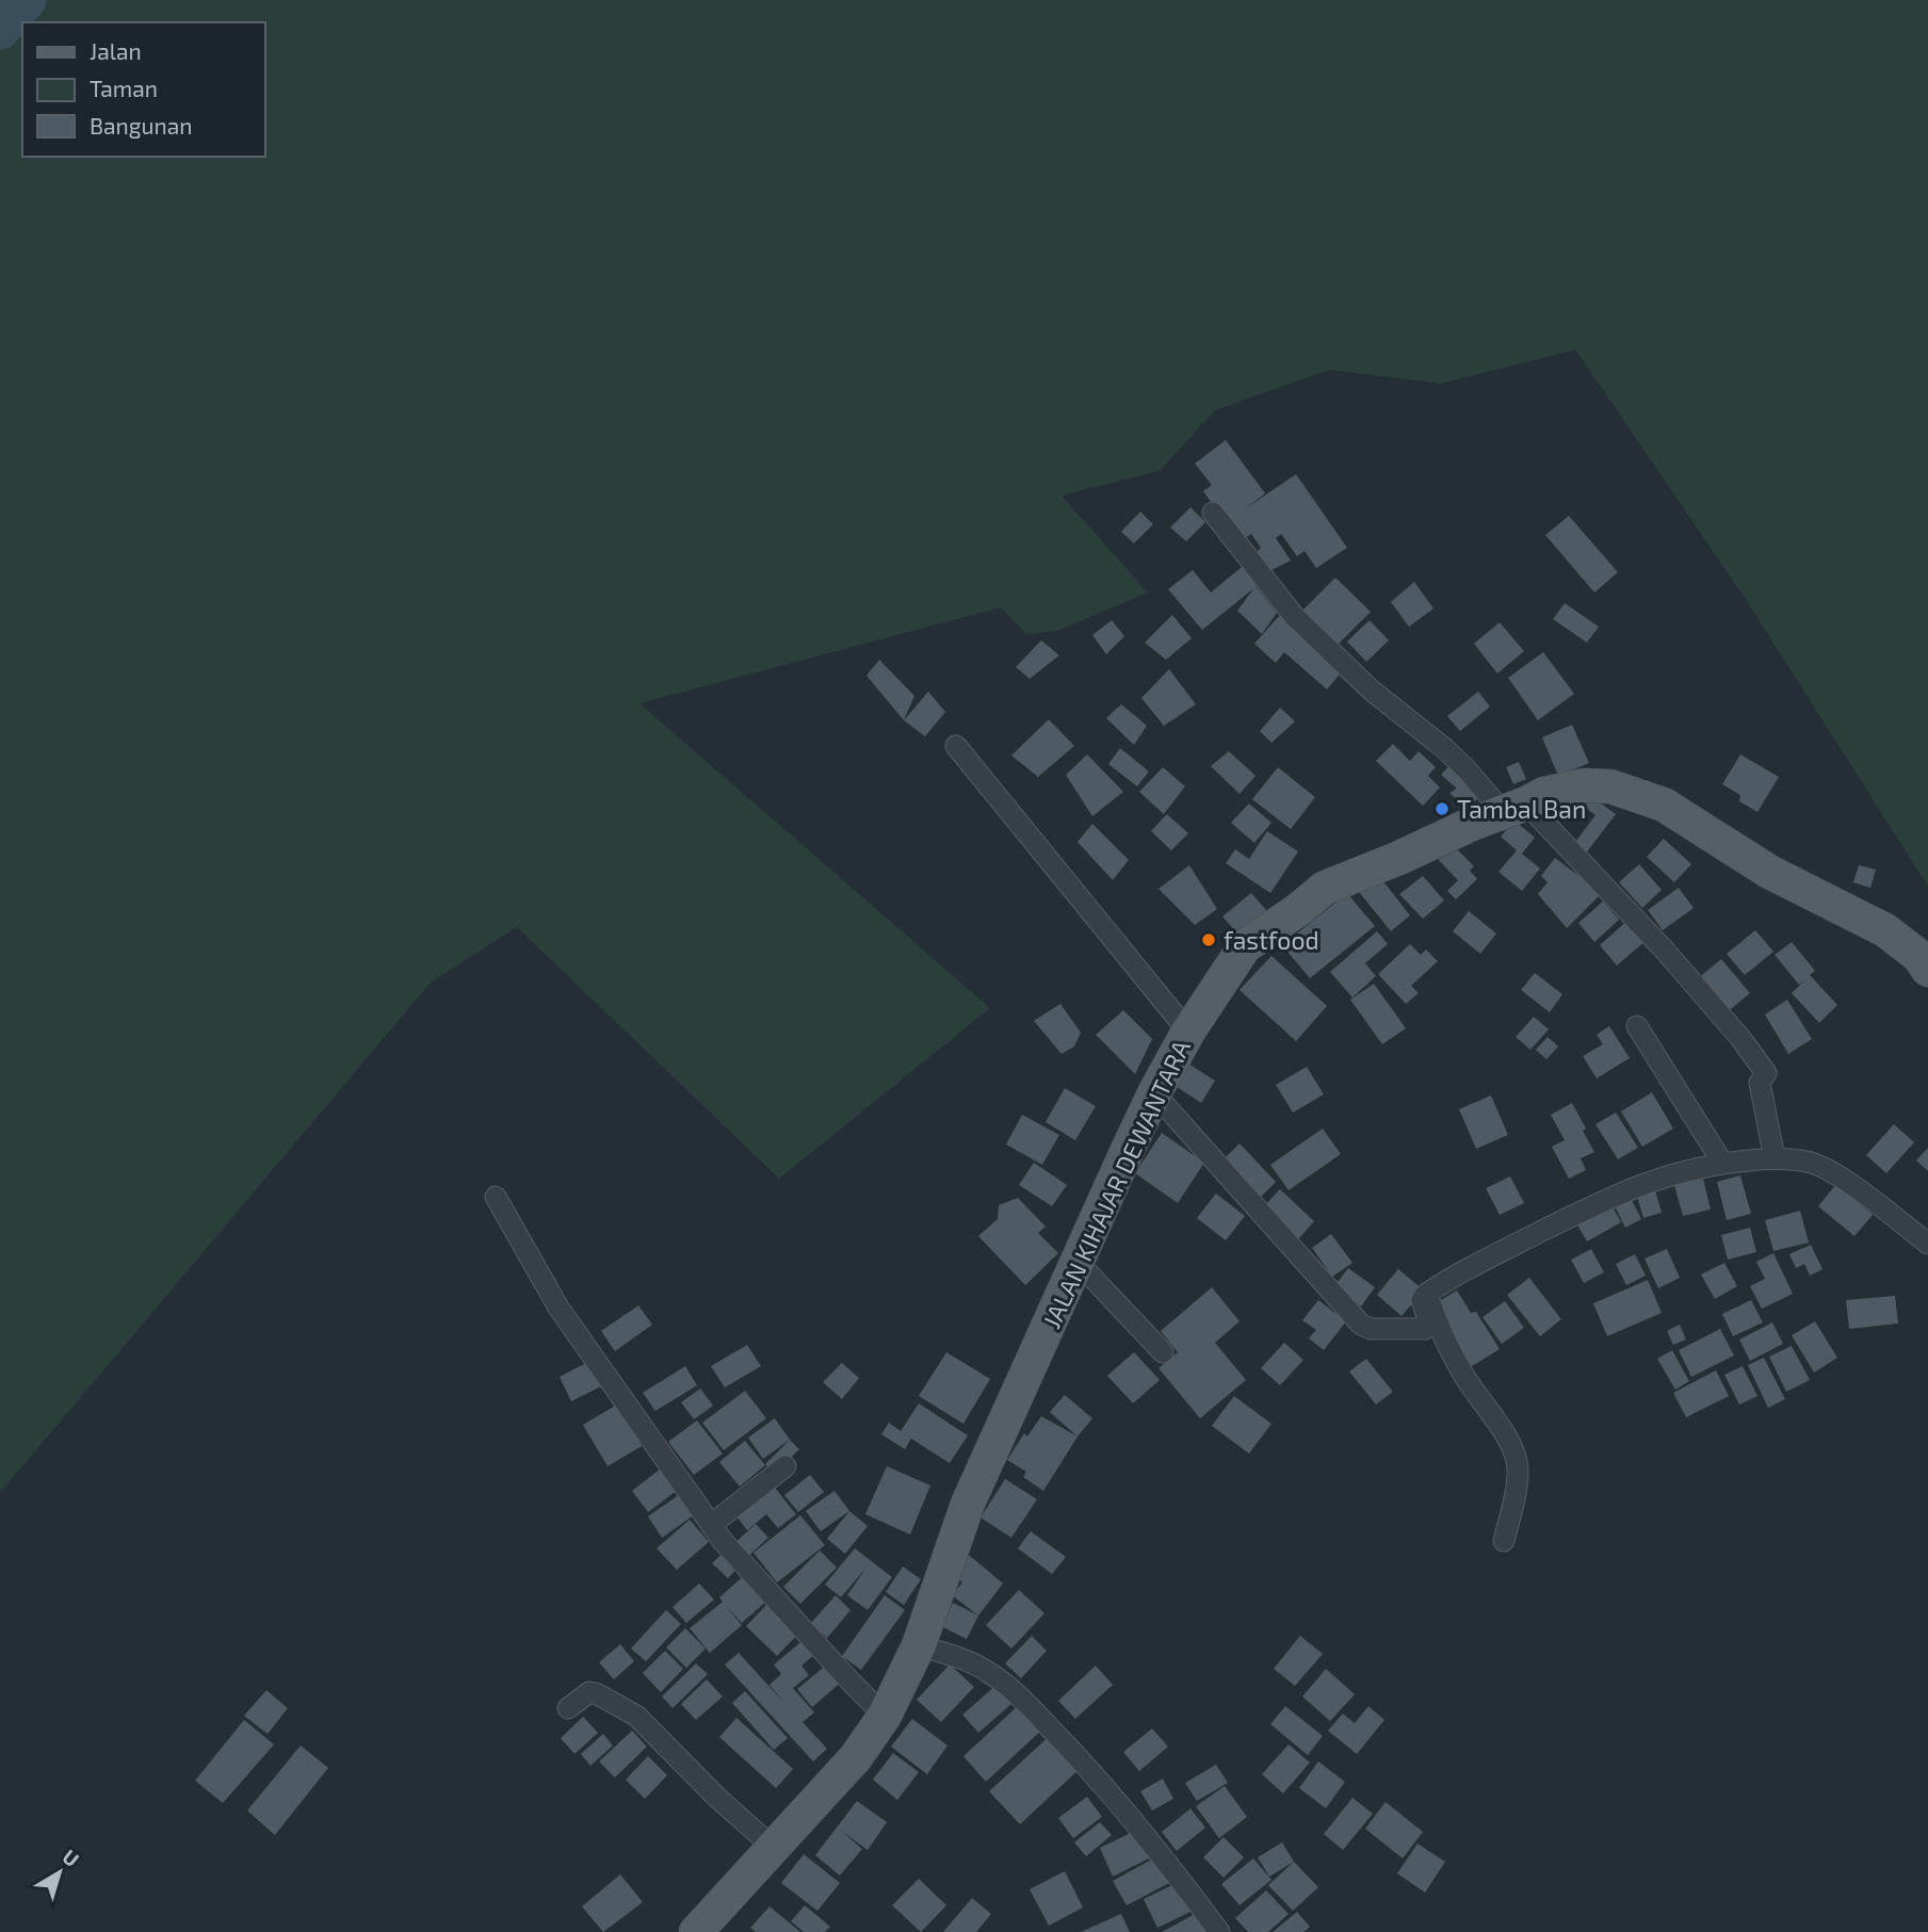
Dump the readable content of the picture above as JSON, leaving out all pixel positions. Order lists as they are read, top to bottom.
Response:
{
  "streets": {
    "main road": ["JALAN KIHAJAR DEWANTARA"]
  },
  "places": ["Tambal Ban", "fastfood"],
  "legend": ["Jalan", "Taman", "Bangunan"],
  "north": "top right"
}
